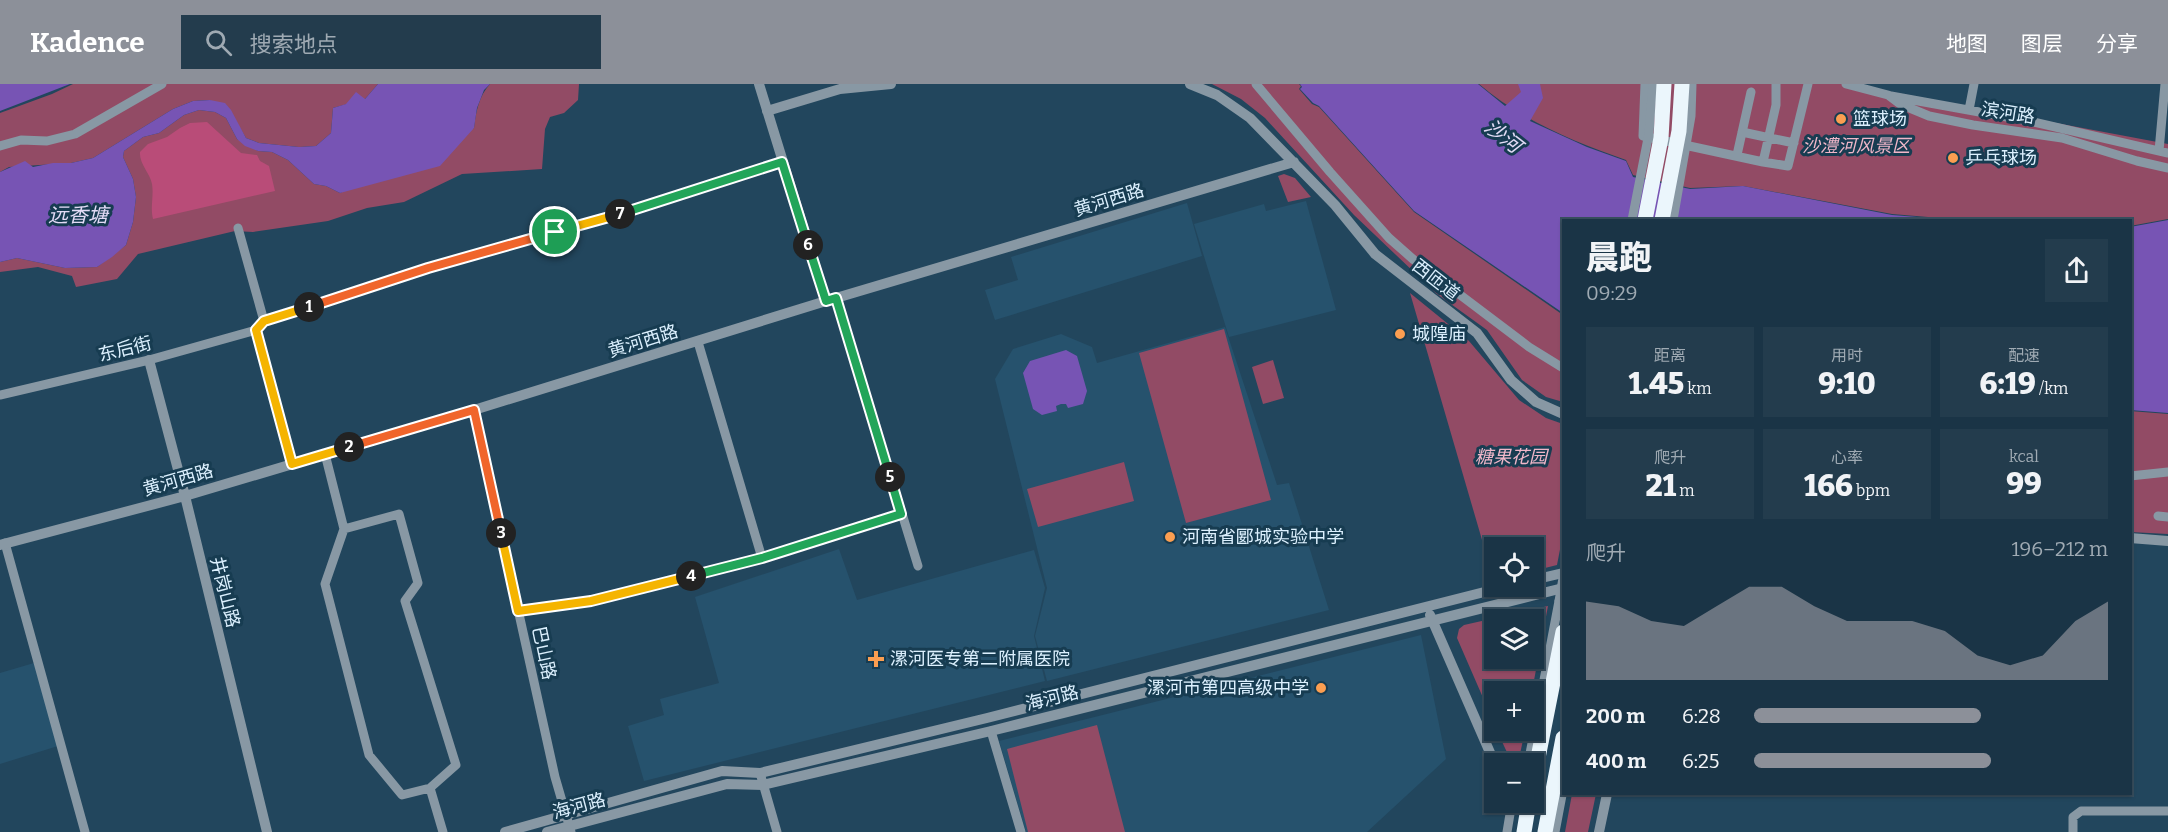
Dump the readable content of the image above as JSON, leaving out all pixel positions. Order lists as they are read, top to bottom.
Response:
{
  "streets": {
    "street": [
      "滨河路",
      "黄河西路",
      "西匝道",
      "东后街",
      "井岗山路",
      "巴山路",
      "海河路"
    ]
  },
  "crossings": [
    ["黄河西路", "西匝道"],
    ["黄河西路", "井岗山路"],
    ["黄河西路", "巴山路"],
    ["东后街", "井岗山路"],
    ["巴山路", "海河路"]
  ],
  "water": ["沙河", "远香塘"],
  "parks": ["沙澧河风景区", "糖果花园"],
  "places": {
    "other": [
      "篮球场",
      "乒乓球场",
      "城隍庙",
      "河南省郾城实验中学",
      "漯河市第四高级中学"
    ],
    "health": ["漯河医专第二附属医院"]
  },
  "page": {
    "header": "Kadence",
    "search": "搜索地点",
    "nav": ["地图", "图层", "分享"],
    "pins": [
      "7",
      "6",
      "1",
      "2",
      "5",
      "3",
      "4"
    ],
    "heading": ["晨跑", "09:29"],
    "stats": [
      ["距离", "1.45 km"],
      ["用时", "9:10"],
      ["配速", "6:19 /km"],
      ["爬升", "21 m"],
      ["心率", "166 bpm"],
      ["kcal", "99"]
    ],
    "chart": ["爬升", "196–212 m"],
    "map_buttons": ["+", "−"],
    "list": [
      {
        "name": "200 m",
        "note": "6:28"
      },
      {
        "name": "400 m",
        "note": "6:25"
      }
    ]
  }
}
